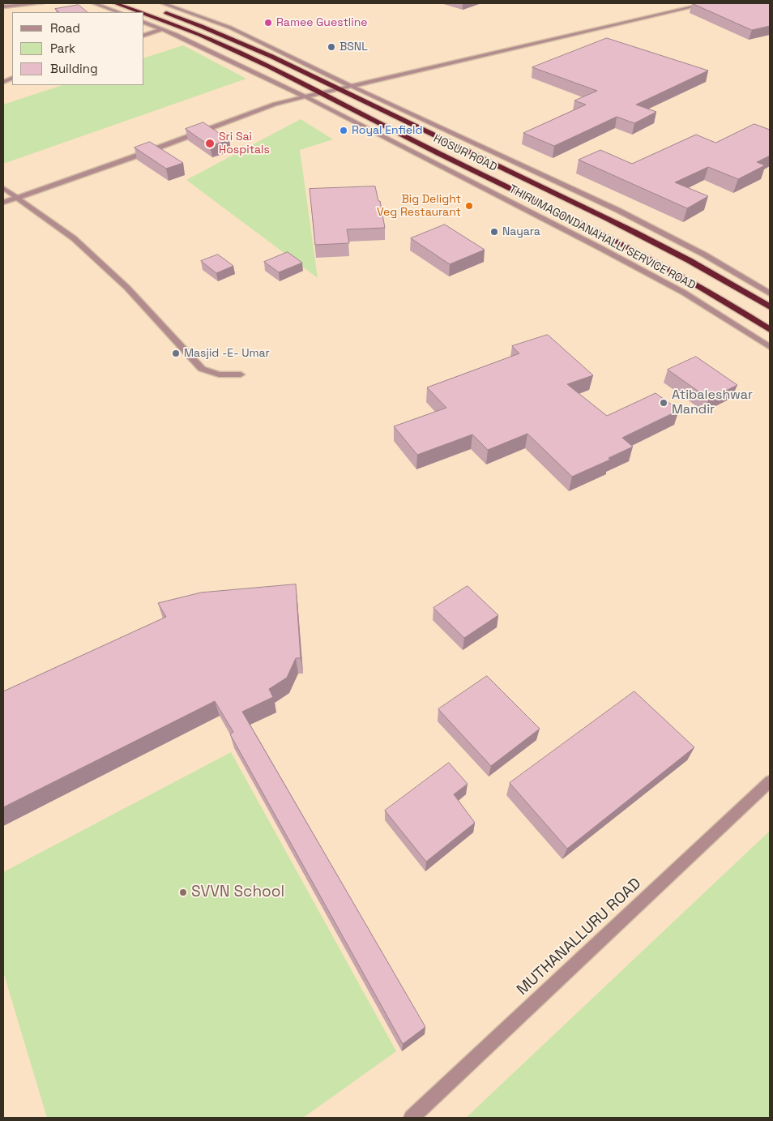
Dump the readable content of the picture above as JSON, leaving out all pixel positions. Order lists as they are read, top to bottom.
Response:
{
  "streets": {
    "highway": ["HOSUR ROAD"],
    "street": ["THIRUMAGONDANAHALLI SERVICE ROAD", "MUTHANALLURU ROAD"]
  },
  "places": [
    "Ramee Guestline",
    "BSNL",
    "Royal Enfield",
    "Sri Sai Hospitals",
    "Big Delight Veg Restaurant",
    "Nayara",
    "Masjid -E- Umar",
    "Atibaleshwar Mandir",
    "SVVN School"
  ],
  "legend": ["Road", "Park", "Building"]
}
